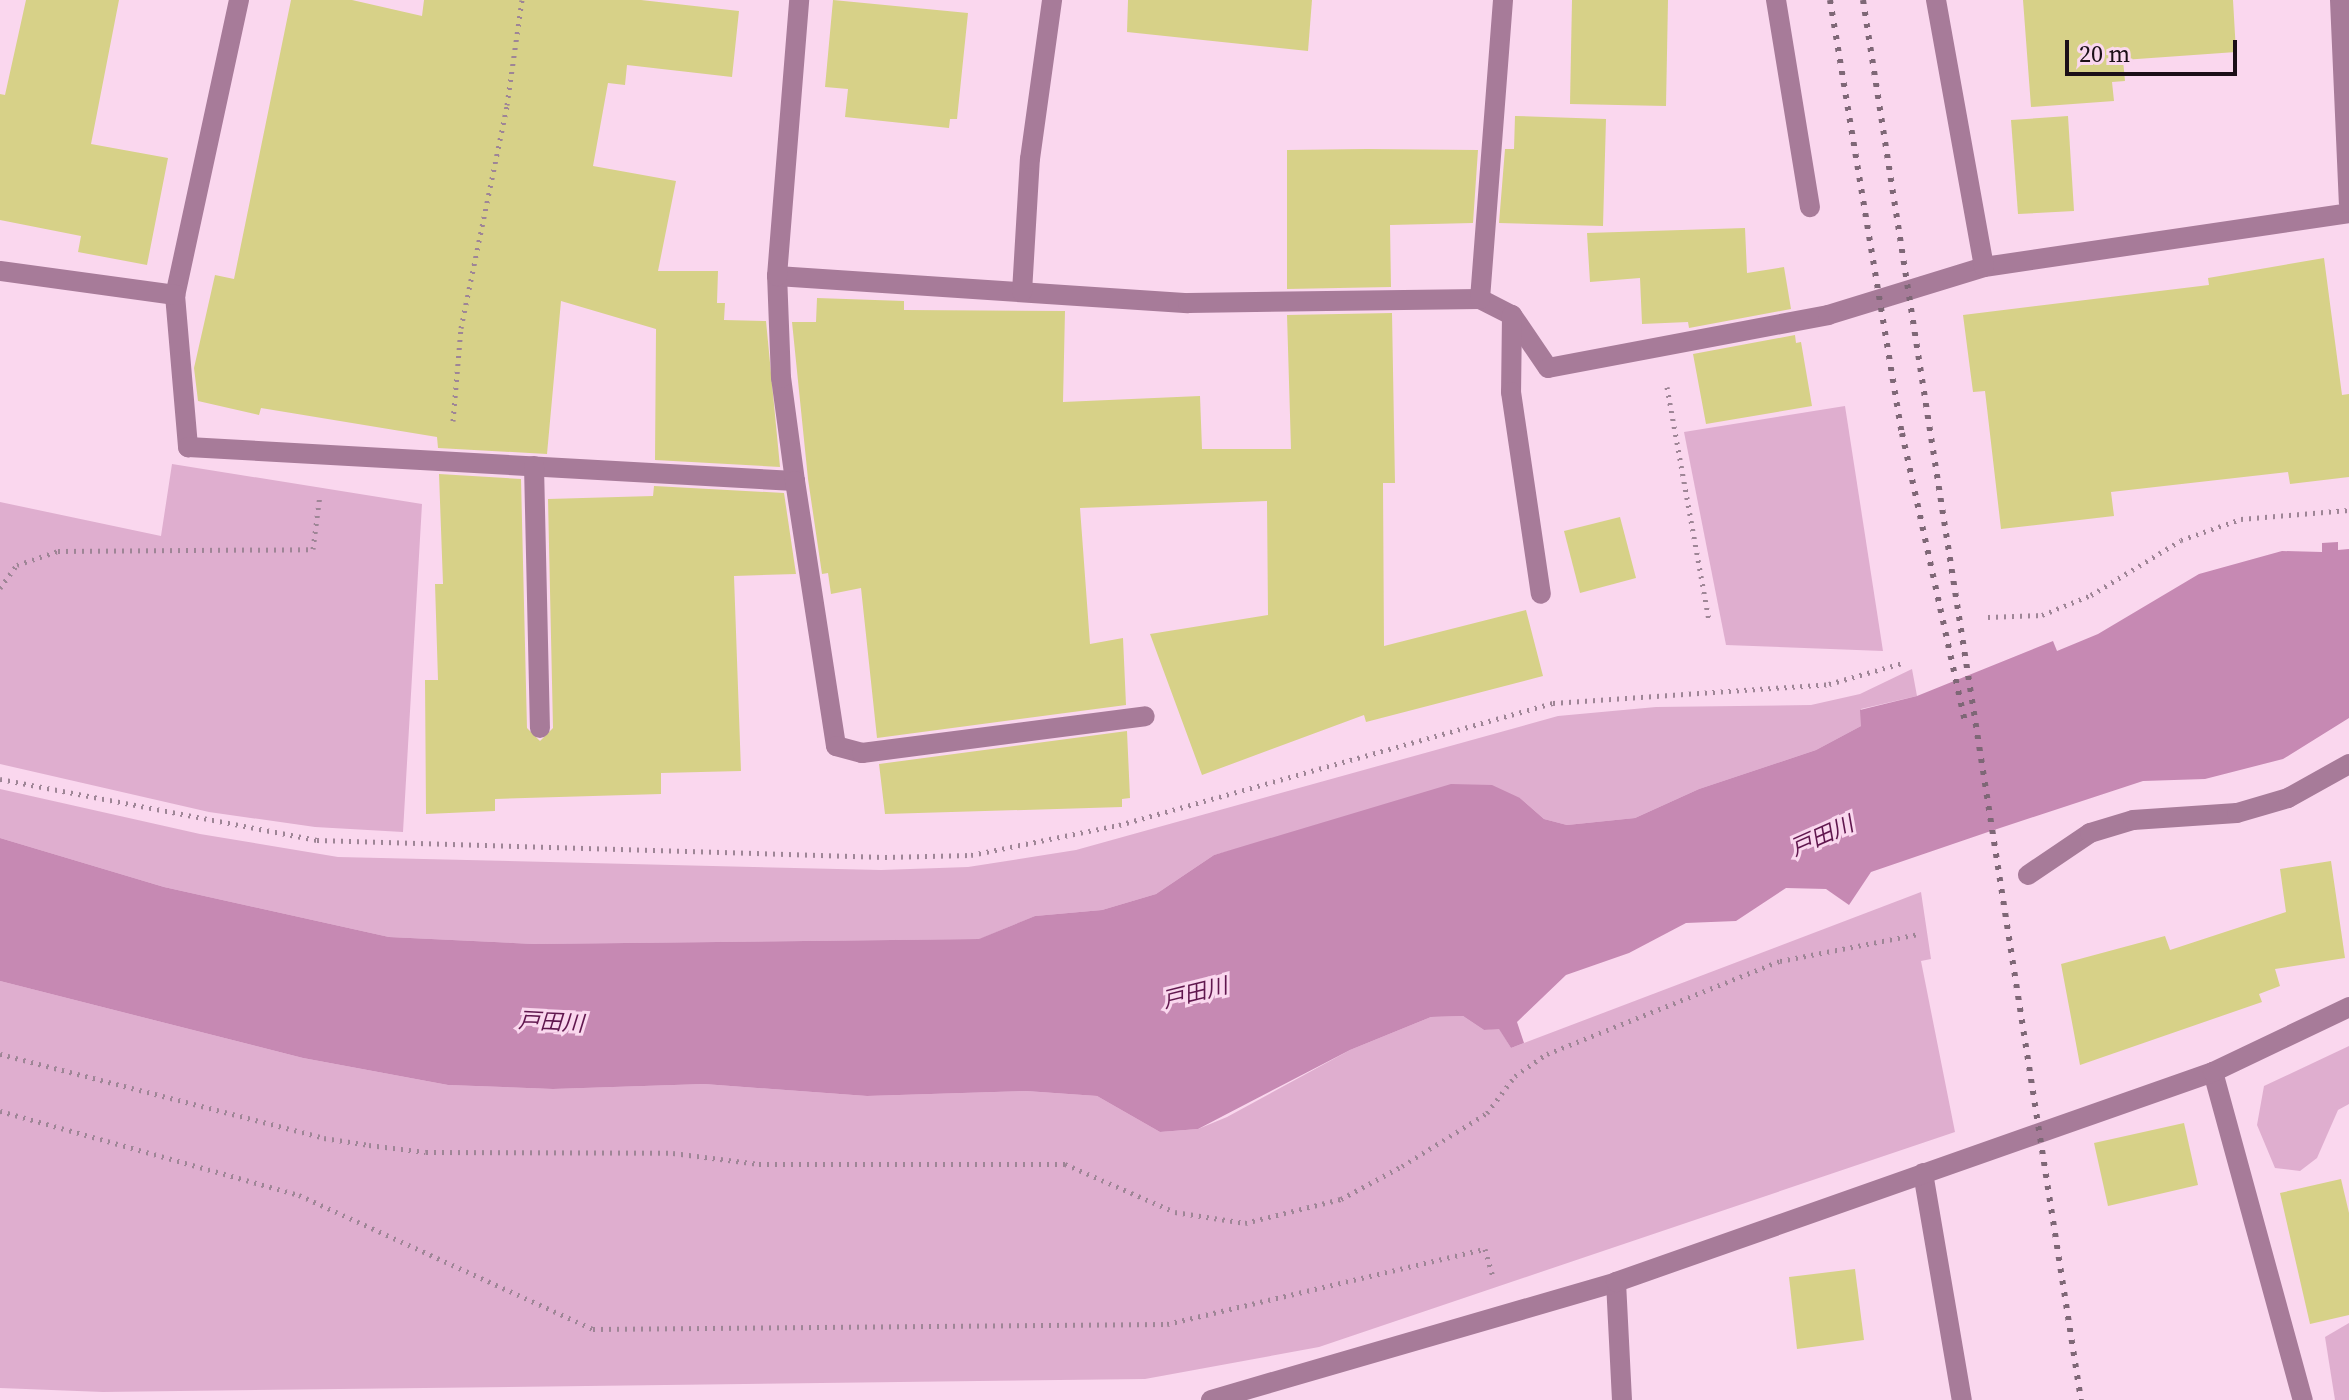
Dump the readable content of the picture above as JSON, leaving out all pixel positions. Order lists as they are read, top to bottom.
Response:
{
  "water": ["戸田川"],
  "scale_bar": "20 m"
}
